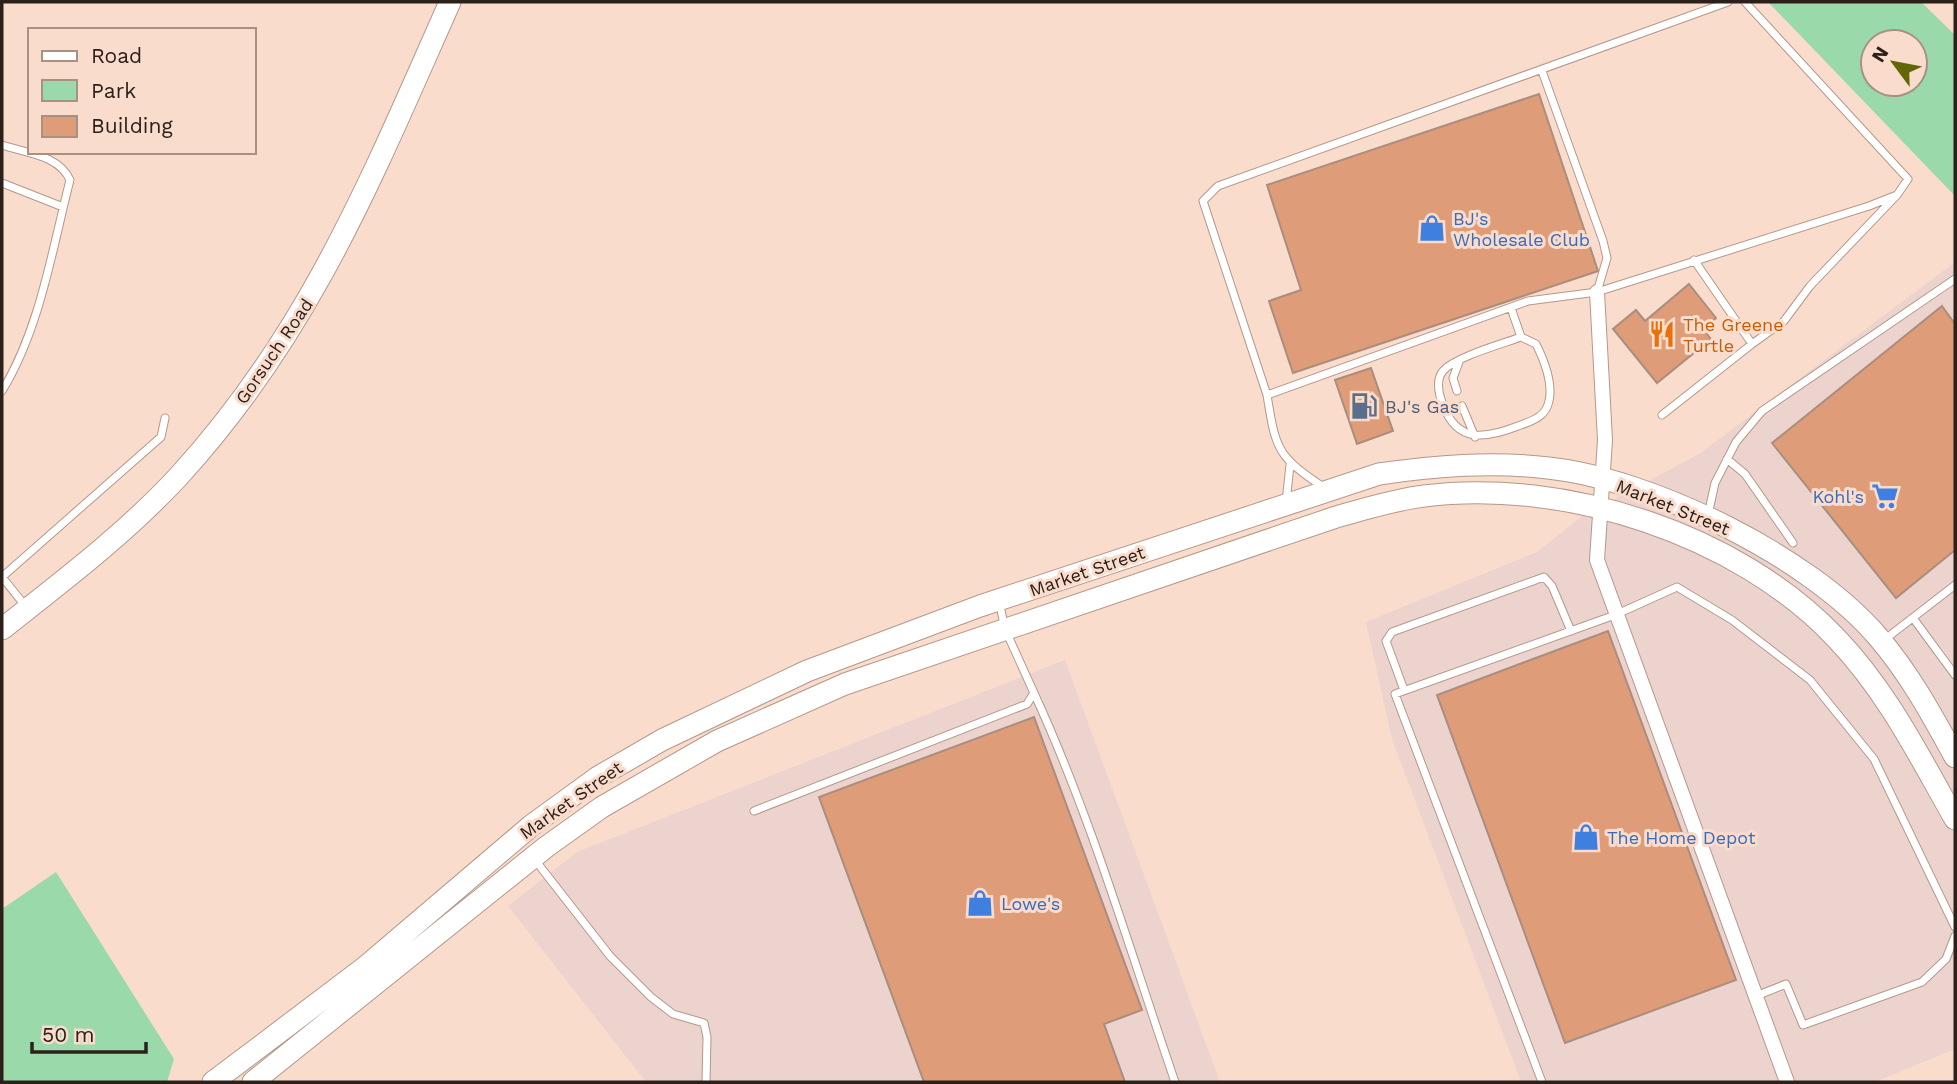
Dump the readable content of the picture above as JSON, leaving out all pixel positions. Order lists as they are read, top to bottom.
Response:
{
  "streets": {
    "street": ["Gorsuch Road", "Market Street"]
  },
  "places": {
    "shop": ["BJ's Wholesale Club", "The Home Depot", "Lowe's"],
    "restaurant": ["The Greene Turtle"],
    "fuel station": ["BJ's Gas"],
    "supermarket": ["Kohl's"]
  },
  "legend": ["Road", "Park", "Building"],
  "scale_bar": "50 m",
  "north": "top left"
}
